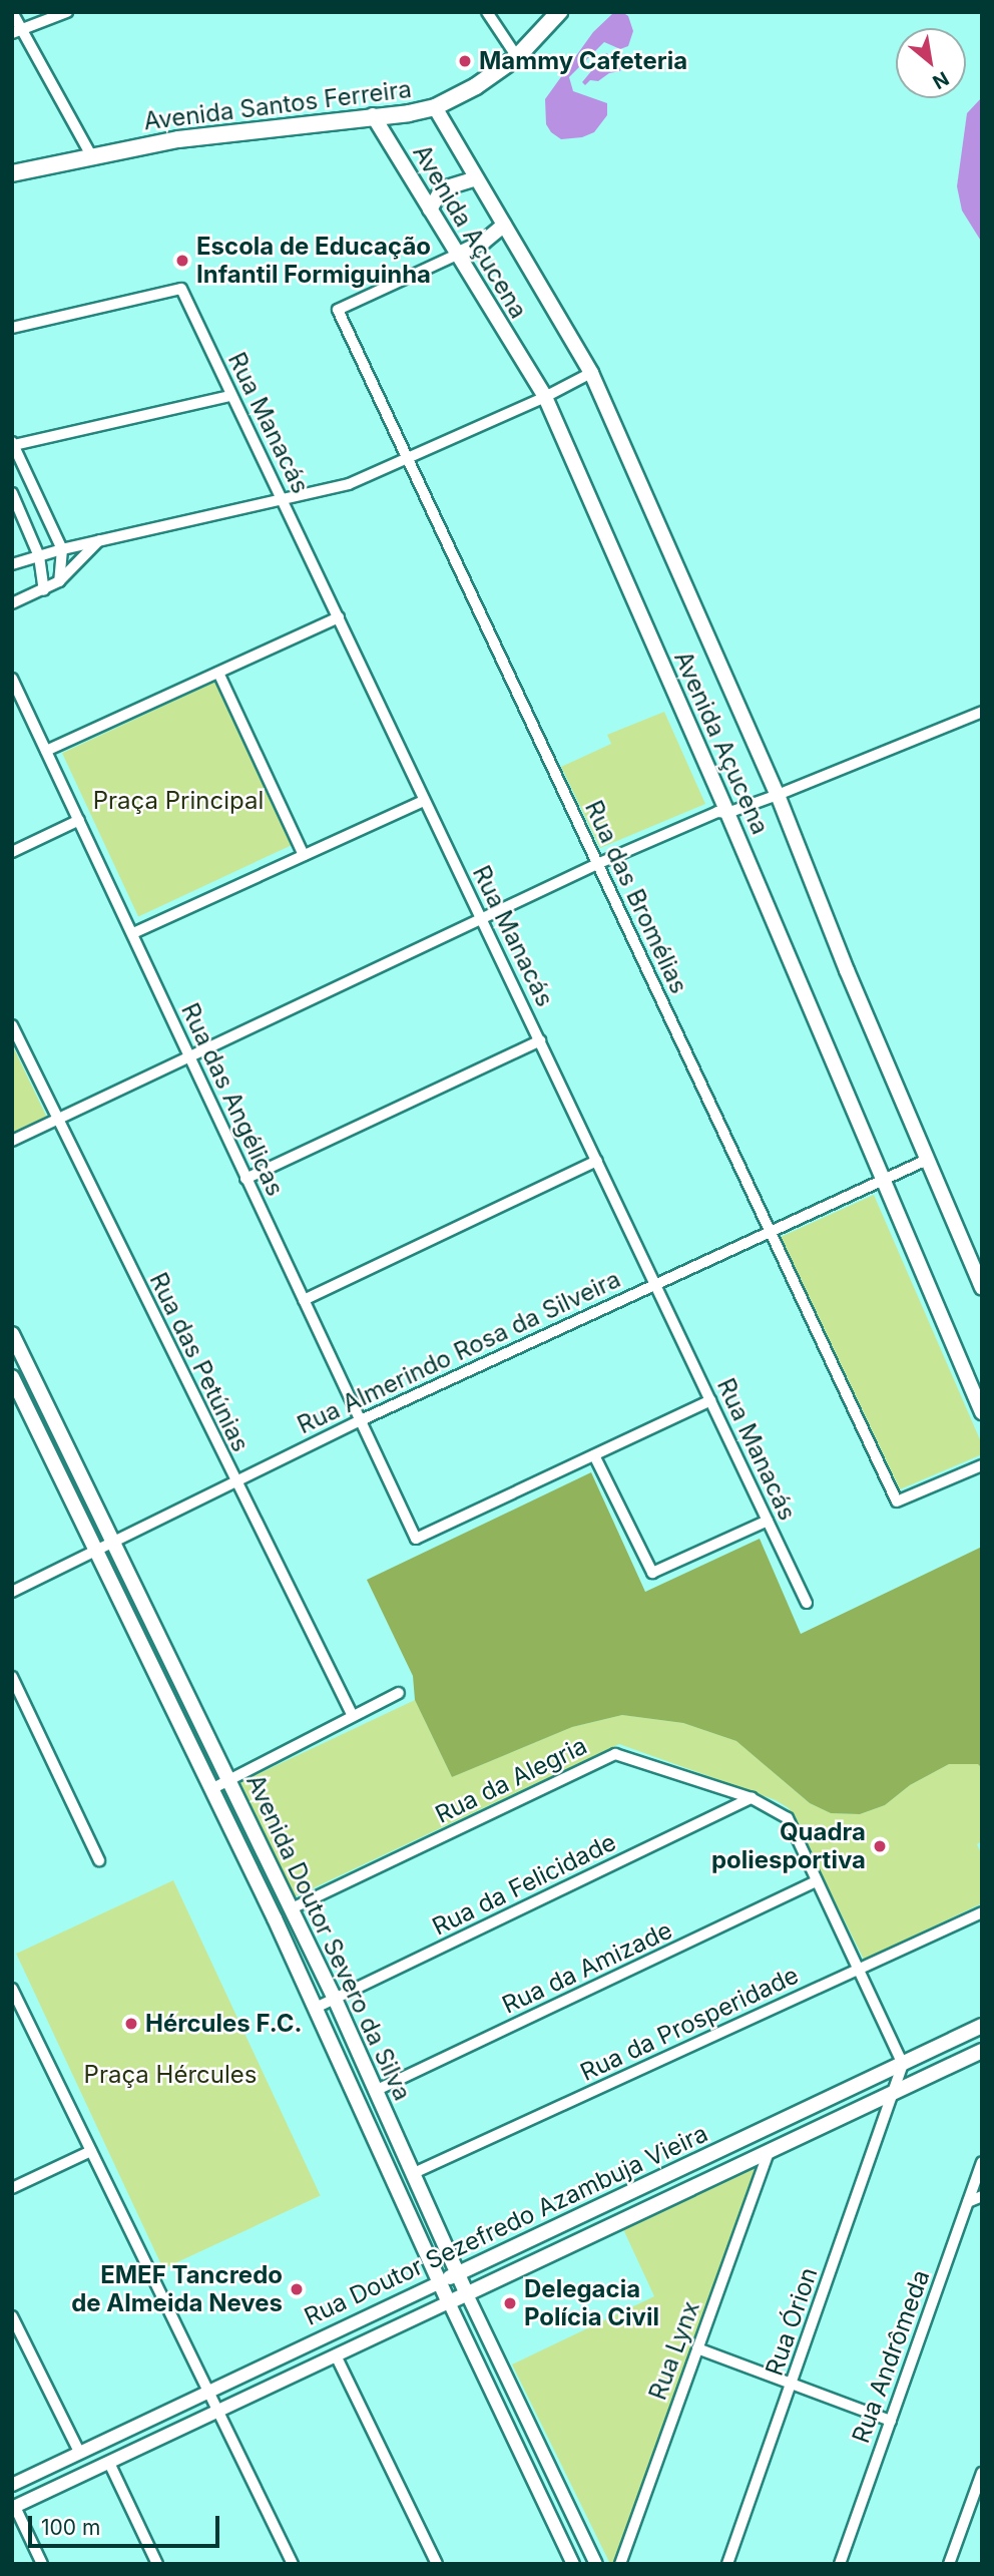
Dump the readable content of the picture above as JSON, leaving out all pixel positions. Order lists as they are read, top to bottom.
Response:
{
  "streets": {
    "main road": [
      "Avenida Santos Ferreira",
      "Avenida Açucena",
      "Avenida Doutor Severo da Silva",
      "Rua Doutor Sezefredo Azambuja Vieira"
    ],
    "street": [
      "Rua Manacás",
      "Rua das Bromélias",
      "Rua das Angélicas",
      "Rua Almerindo Rosa da Silveira",
      "Rua das Petúnias",
      "Rua da Alegria",
      "Rua da Felicidade",
      "Rua da Amizade",
      "Rua da Prosperidade",
      "Rua Órion",
      "Rua Lynx",
      "Rua Andrômeda"
    ]
  },
  "crossings": [
    ["Avenida Santos Ferreira", "Avenida Açucena"],
    ["Avenida Açucena", "Rua das Bromélias"],
    ["Avenida Açucena", "Rua Almerindo Rosa da Silveira"],
    ["Rua Manacás", "Rua Almerindo Rosa da Silveira"],
    ["Rua das Bromélias", "Rua Almerindo Rosa da Silveira"],
    ["Rua das Angélicas", "Rua Almerindo Rosa da Silveira"],
    ["Rua Almerindo Rosa da Silveira", "Rua das Petúnias"],
    ["Rua Almerindo Rosa da Silveira", "Avenida Doutor Severo da Silva"],
    ["Rua da Alegria", "Rua da Felicidade"],
    ["Rua da Alegria", "Avenida Doutor Severo da Silva"],
    ["Rua da Alegria", "Rua da Amizade"],
    ["Rua da Alegria", "Rua da Prosperidade"],
    ["Rua da Alegria", "Rua Doutor Sezefredo Azambuja Vieira"],
    ["Rua da Felicidade", "Avenida Doutor Severo da Silva"],
    ["Avenida Doutor Severo da Silva", "Rua da Amizade"],
    ["Avenida Doutor Severo da Silva", "Rua da Prosperidade"],
    ["Avenida Doutor Severo da Silva", "Rua Doutor Sezefredo Azambuja Vieira"],
    ["Rua Doutor Sezefredo Azambuja Vieira", "Rua Órion"],
    ["Rua Doutor Sezefredo Azambuja Vieira", "Rua Lynx"]
  ],
  "parks": ["Praça Principal", "Praça Hércules"],
  "places": [
    "Mammy Cafeteria",
    "Escola de Educação Infantil Formiguinha",
    "Quadra poliesportiva",
    "Hércules F.C.",
    "EMEF Tancredo de Almeida Neves",
    "Delegacia Polícia Civil"
  ],
  "scale_bar": "100 m",
  "north": "bottom right"
}
